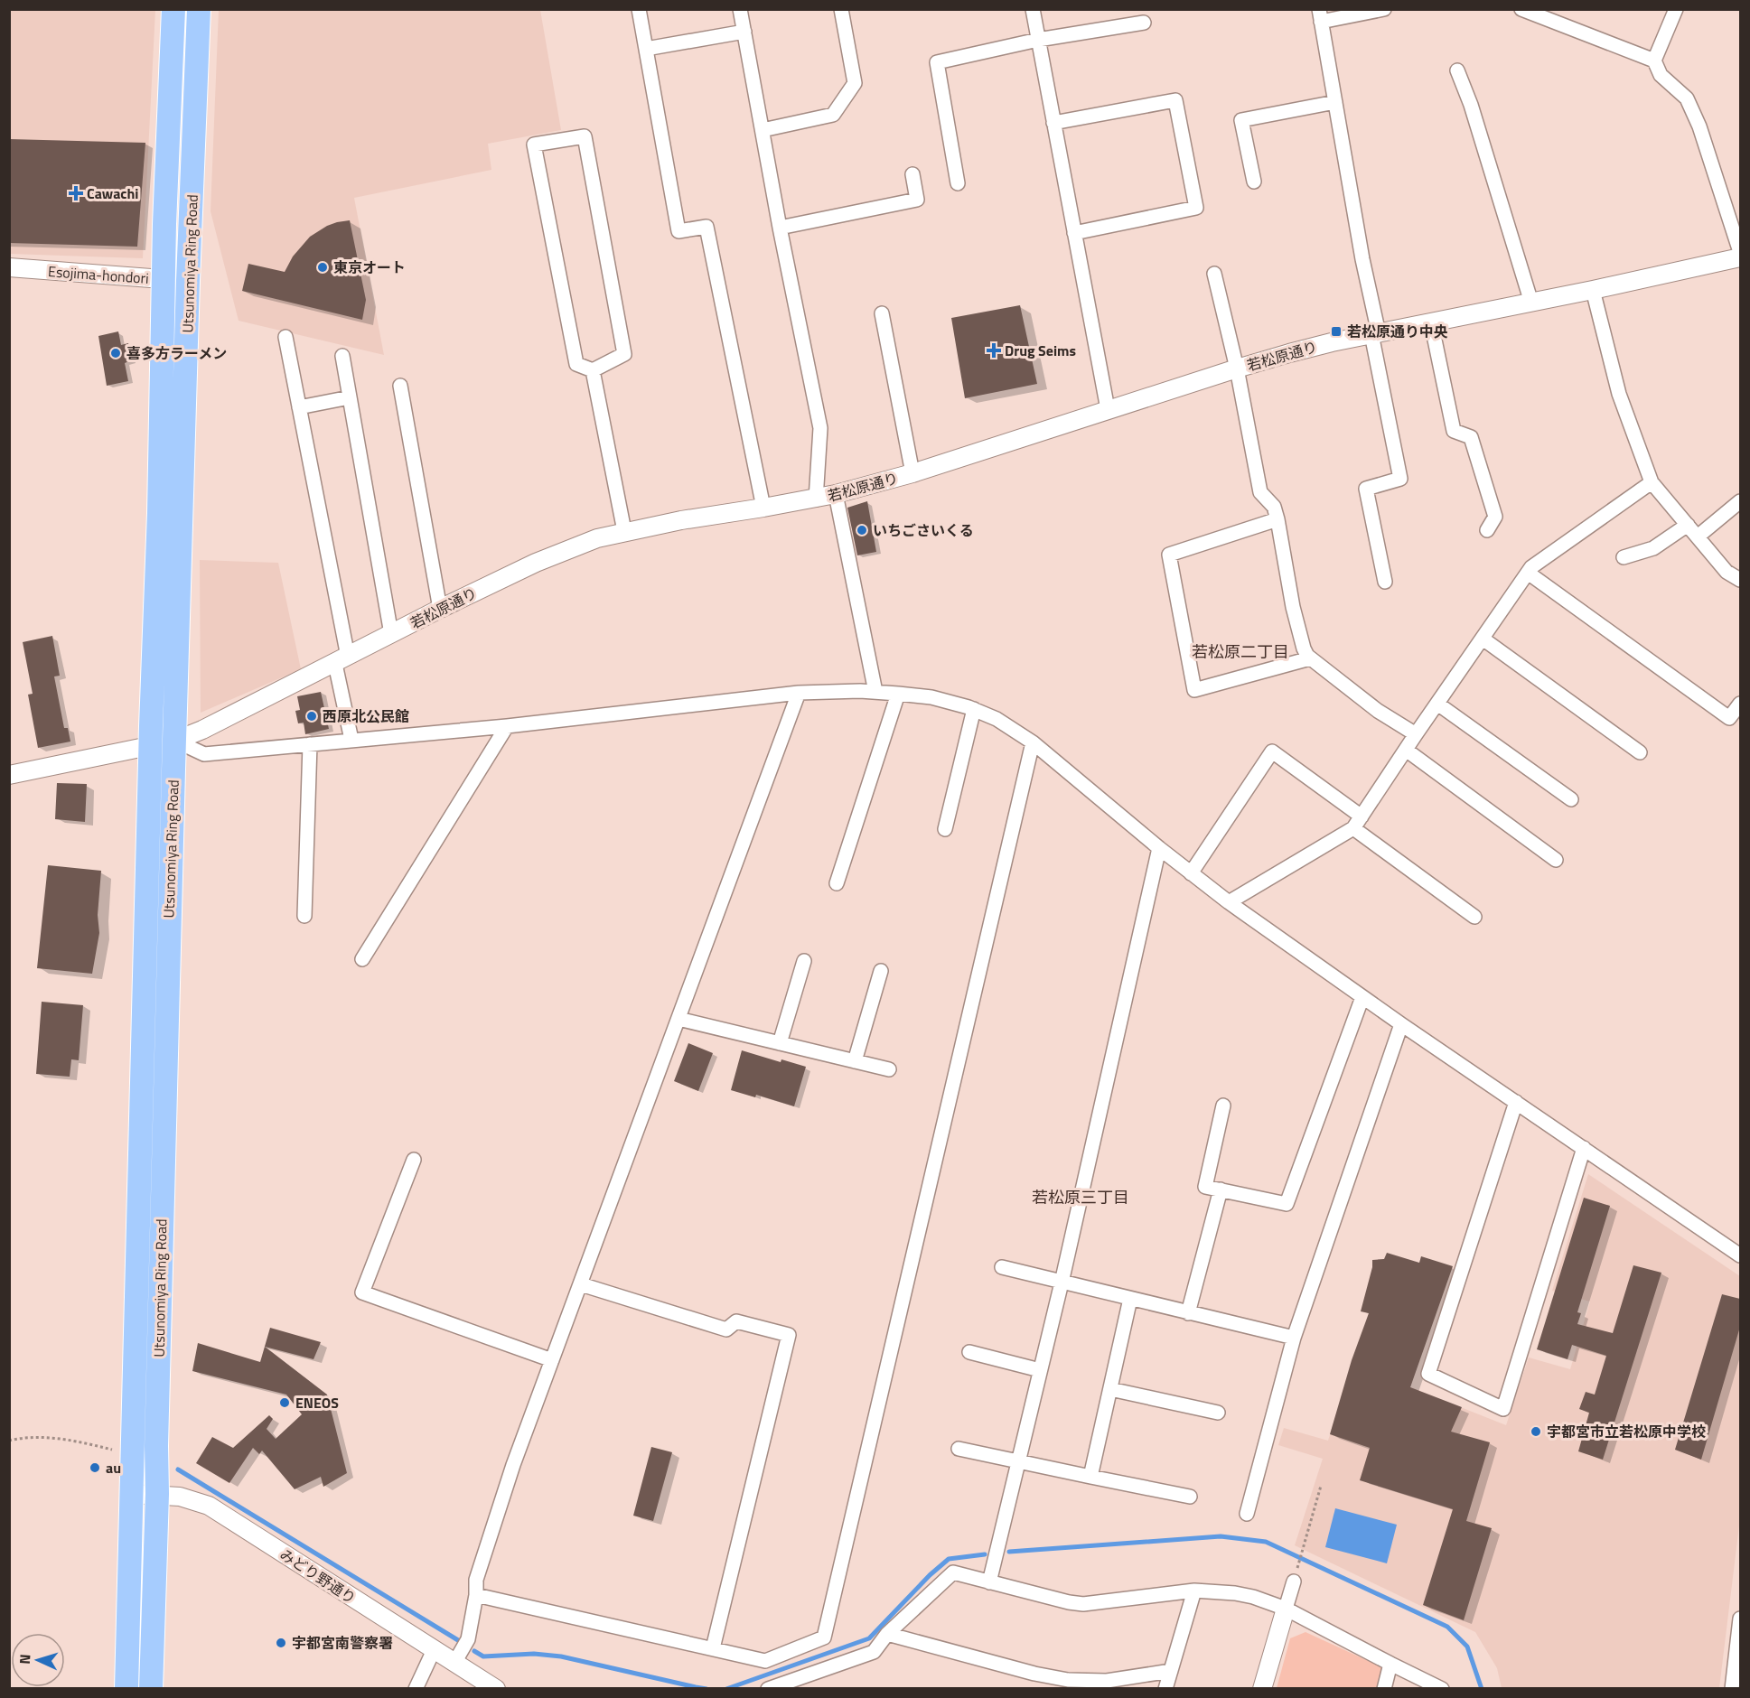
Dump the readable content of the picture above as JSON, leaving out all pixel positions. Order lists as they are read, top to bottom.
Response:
{
  "streets": {
    "highway": ["Utsunomiya Ring Road"],
    "street": ["Esojima-hondori", "若松原通り", "みどり野通り"]
  },
  "crossings": [
    ["Utsunomiya Ring Road", "Esojima-hondori"],
    ["Utsunomiya Ring Road", "若松原通り"],
    ["Utsunomiya Ring Road", "みどり野通り"]
  ],
  "districts": ["若松原二丁目", "若松原三丁目"],
  "places": {
    "health": ["Cawachi", "Drug Seims"],
    "other": [
      "東京オート",
      "喜多方ラーメン",
      "いちごさいくる",
      "西原北公民館",
      "ENEOS",
      "宇都宮市立若松原中学校",
      "au",
      "宇都宮南警察署"
    ],
    "transit": ["若松原通り中央"]
  },
  "north": "left"
}
